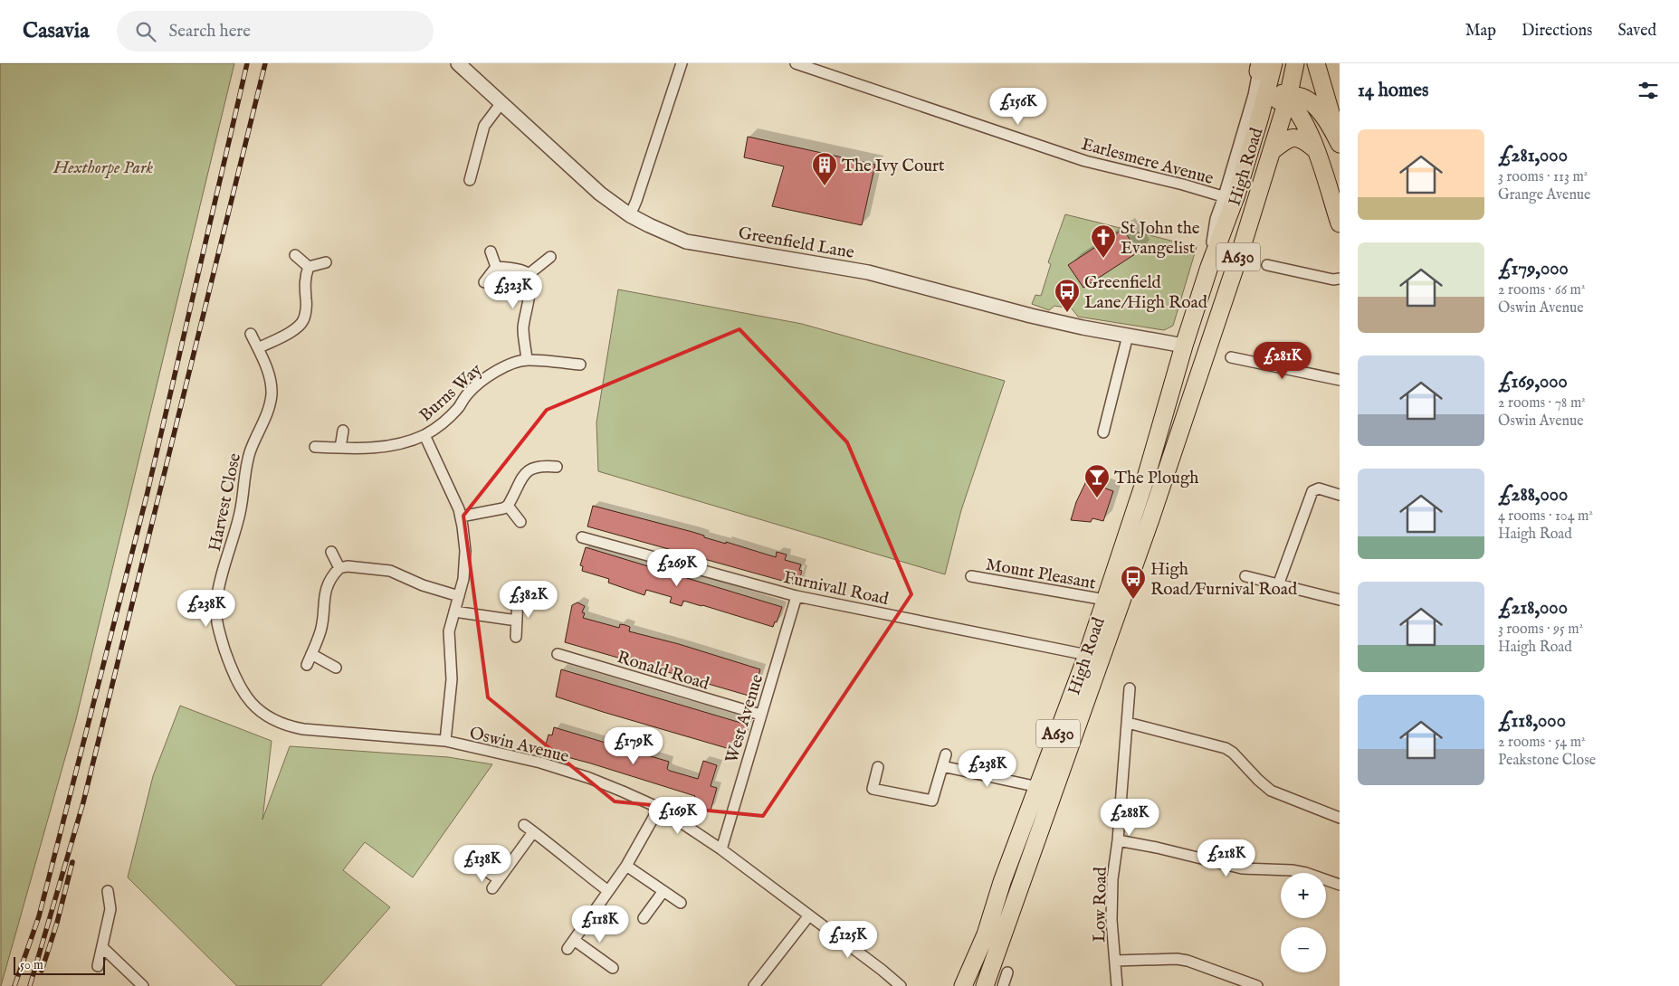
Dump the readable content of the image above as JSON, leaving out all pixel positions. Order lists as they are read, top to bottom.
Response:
{
  "streets": {
    "main road": ["High Road", "A630"],
    "street": [
      "Earlesmere Avenue",
      "Greenfield Lane",
      "Burns Way",
      "Harvest Close",
      "Mount Pleasant",
      "Furnivall Road",
      "Ronald Road",
      "West Avenue",
      "Oswin Avenue",
      "Low Road"
    ]
  },
  "crossings": [
    ["Earlesmere Avenue", "High Road"],
    ["High Road", "Greenfield Lane"],
    ["High Road", "A630"],
    ["High Road", "Mount Pleasant"],
    ["High Road", "Furnivall Road"],
    ["Harvest Close", "Oswin Avenue"],
    ["Furnivall Road", "West Avenue"],
    ["Ronald Road", "West Avenue"],
    ["West Avenue", "Oswin Avenue"]
  ],
  "parks": ["Hexthorpe Park"],
  "places": {
    "building": ["The Ivy Court"],
    "church": ["St John the Evangelist"],
    "bus stop": ["Greenfield Lane/High Road", "High Road/Furnival Road"],
    "bar": ["The Plough"]
  },
  "scale_bar": "50 m",
  "page": {
    "header": "Casavia",
    "search": "Search here",
    "nav": ["Map", "Directions", "Saved"],
    "heading": "14 homes",
    "price": [
      "£156K",
      "£323K",
      "£281K",
      "£269K",
      "£382K",
      "£238K",
      "£179K",
      "£238K",
      "£169K",
      "£288K",
      "£218K",
      "£138K",
      "£118K",
      "£125K"
    ],
    "list": [
      {
        "name": "£281,000",
        "note": "3 rooms · 113 m² · Grange Avenue"
      },
      {
        "name": "£179,000",
        "note": "2 rooms · 66 m² · Oswin Avenue"
      },
      {
        "name": "£169,000",
        "note": "2 rooms · 78 m² · Oswin Avenue"
      },
      {
        "name": "£288,000",
        "note": "4 rooms · 104 m² · Haigh Road"
      },
      {
        "name": "£218,000",
        "note": "3 rooms · 95 m² · Haigh Road"
      },
      {
        "name": "£118,000",
        "note": "2 rooms · 54 m² · Peakstone Close"
      }
    ],
    "map_buttons": ["+", "−"],
    "scale": "50 m"
  }
}
